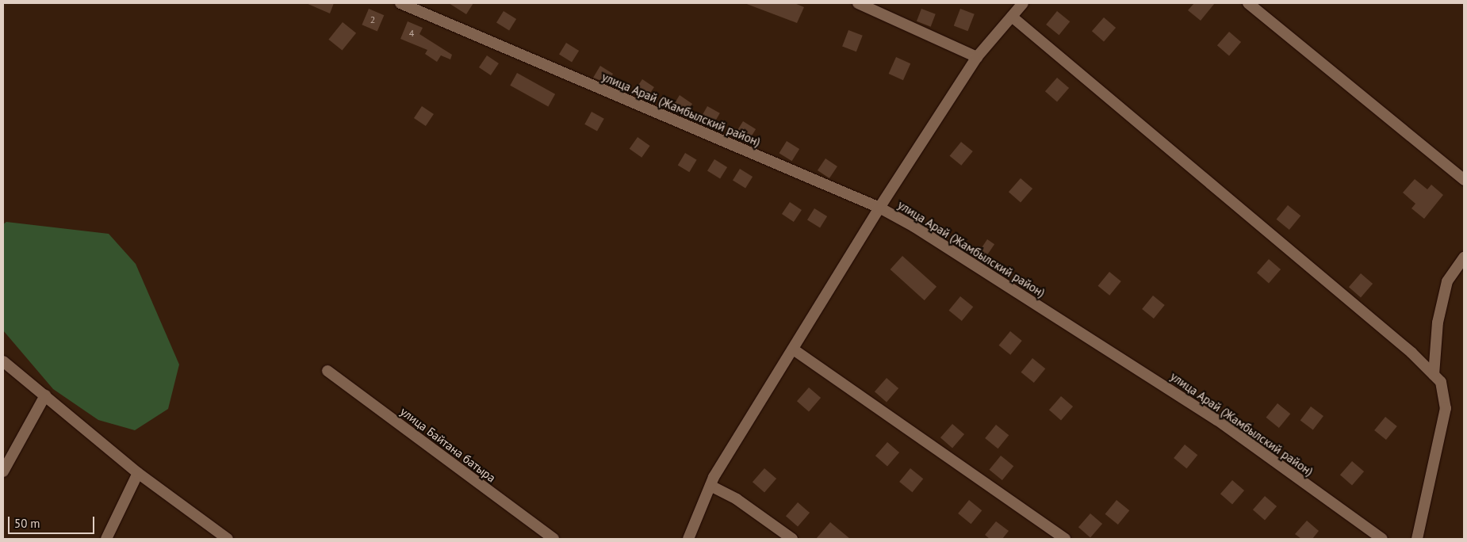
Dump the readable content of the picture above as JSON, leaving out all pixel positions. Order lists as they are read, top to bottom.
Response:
{
  "streets": {
    "street": ["улица Арай (Жамбылский район)", "улица Байтана батыра"]
  },
  "house_numbers": ["2", "4"],
  "scale_bar": "50 m"
}
